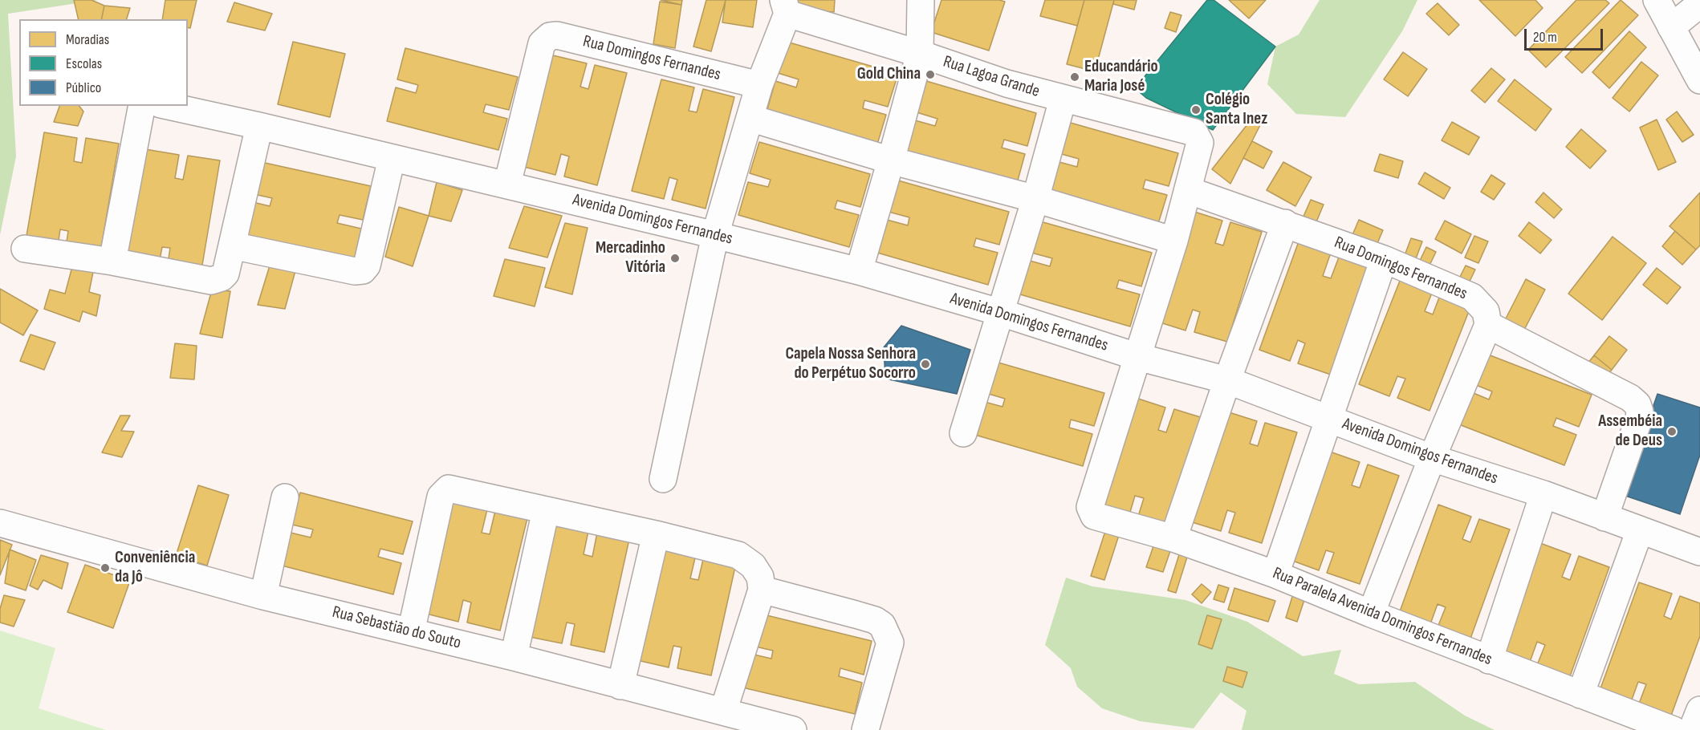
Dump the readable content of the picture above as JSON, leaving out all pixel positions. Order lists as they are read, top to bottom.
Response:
{
  "streets": {
    "street": [
      "Rua Domingos Fernandes",
      "Rua Lagoa Grande",
      "Avenida Domingos Fernandes",
      "Rua Paralela Avenida Domingos Fernandes",
      "Rua Sebastião do Souto"
    ]
  },
  "crossings": [
    ["Rua Domingos Fernandes", "Avenida Domingos Fernandes"],
    ["Avenida Domingos Fernandes", "Rua Paralela Avenida Domingos Fernandes"]
  ],
  "places": [
    "Gold China",
    "Educandário Maria José",
    "Colégio Santa Inez",
    "Mercadinho Vitória",
    "Capela Nossa Senhora do Perpétuo Socorro",
    "Assembéia de Deus",
    "Conveniência da Jô"
  ],
  "legend": ["Moradias", "Escolas", "Público"],
  "scale_bar": "20 m"
}
